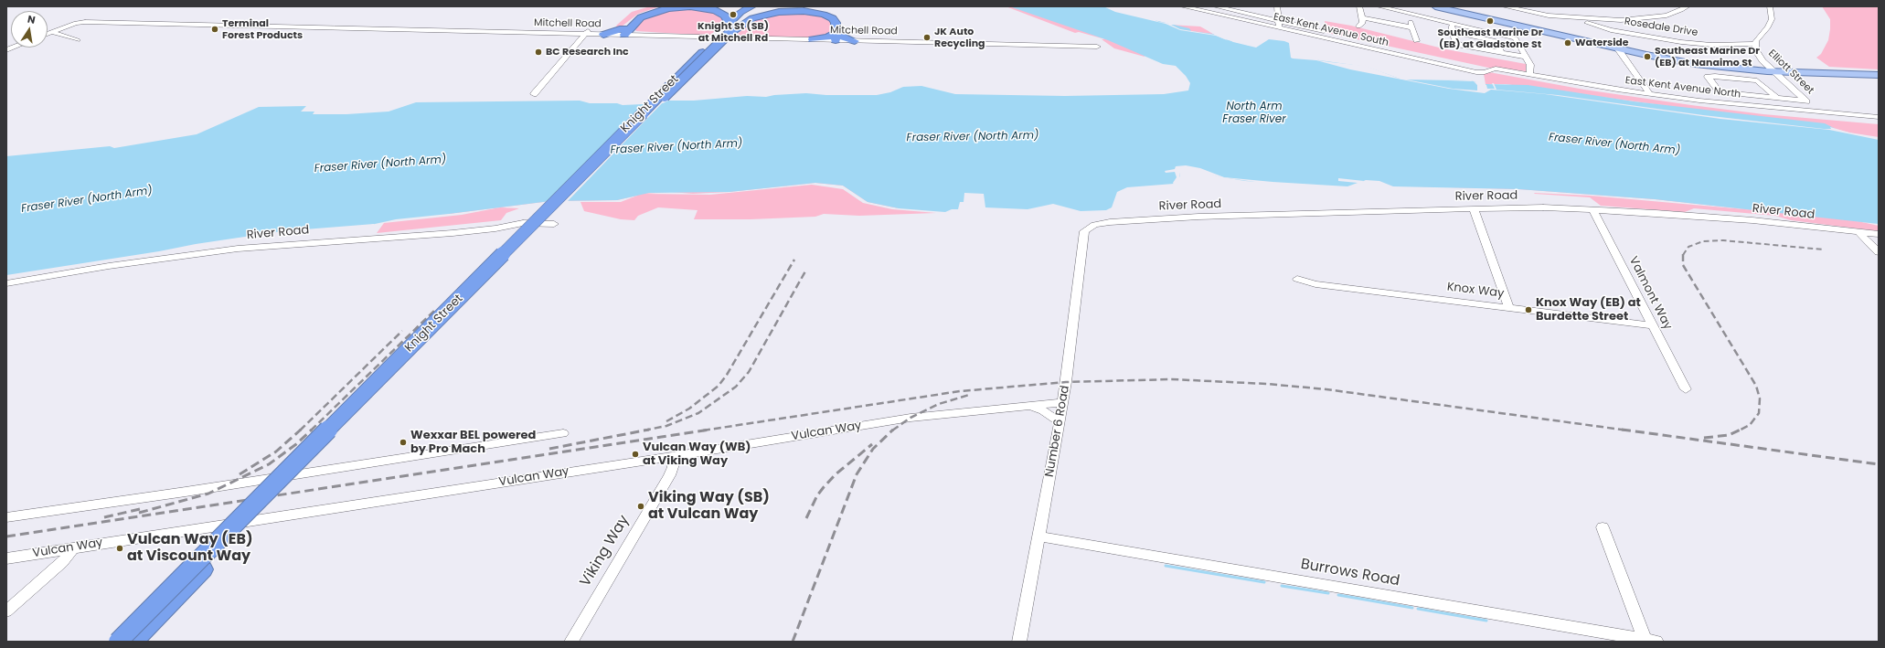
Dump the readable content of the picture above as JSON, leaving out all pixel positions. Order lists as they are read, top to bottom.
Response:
{
  "streets": {
    "highway": ["Knight Street"],
    "street": [
      "Mitchell Road",
      "Rosedale Drive",
      "East Kent Avenue South",
      "Elliott Street",
      "East Kent Avenue North",
      "River Road",
      "Knox Way",
      "Valmont Way",
      "Vulcan Way",
      "Number 6 Road",
      "Viking Way",
      "Burrows Road"
    ]
  },
  "crossings": [
    ["Rosedale Drive", "Elliott Street"],
    ["East Kent Avenue South", "East Kent Avenue North"],
    ["Elliott Street", "East Kent Avenue North"],
    ["River Road", "Valmont Way"],
    ["River Road", "Number 6 Road"],
    ["Knox Way", "Valmont Way"],
    ["Vulcan Way", "Number 6 Road"],
    ["Vulcan Way", "Viking Way"],
    ["Number 6 Road", "Burrows Road"]
  ],
  "water": ["North Arm Fraser River", "Fraser River (North Arm)"],
  "places": [
    "Knight St (SB) at Mitchell Rd",
    "Southeast Marine Dr (EB) at Gladstone St",
    "Terminal Forest Products",
    "JK Auto Recycling",
    "Waterside",
    "BC Research Inc",
    "Southeast Marine Dr (EB) at Nanaimo St",
    "Knox Way (EB) at Burdette Street",
    "Wexxar BEL powered by Pro Mach",
    "Vulcan Way (WB) at Viking Way",
    "Viking Way (SB) at Vulcan Way",
    "Vulcan Way (EB) at Viscount Way"
  ],
  "north": "top"
}
